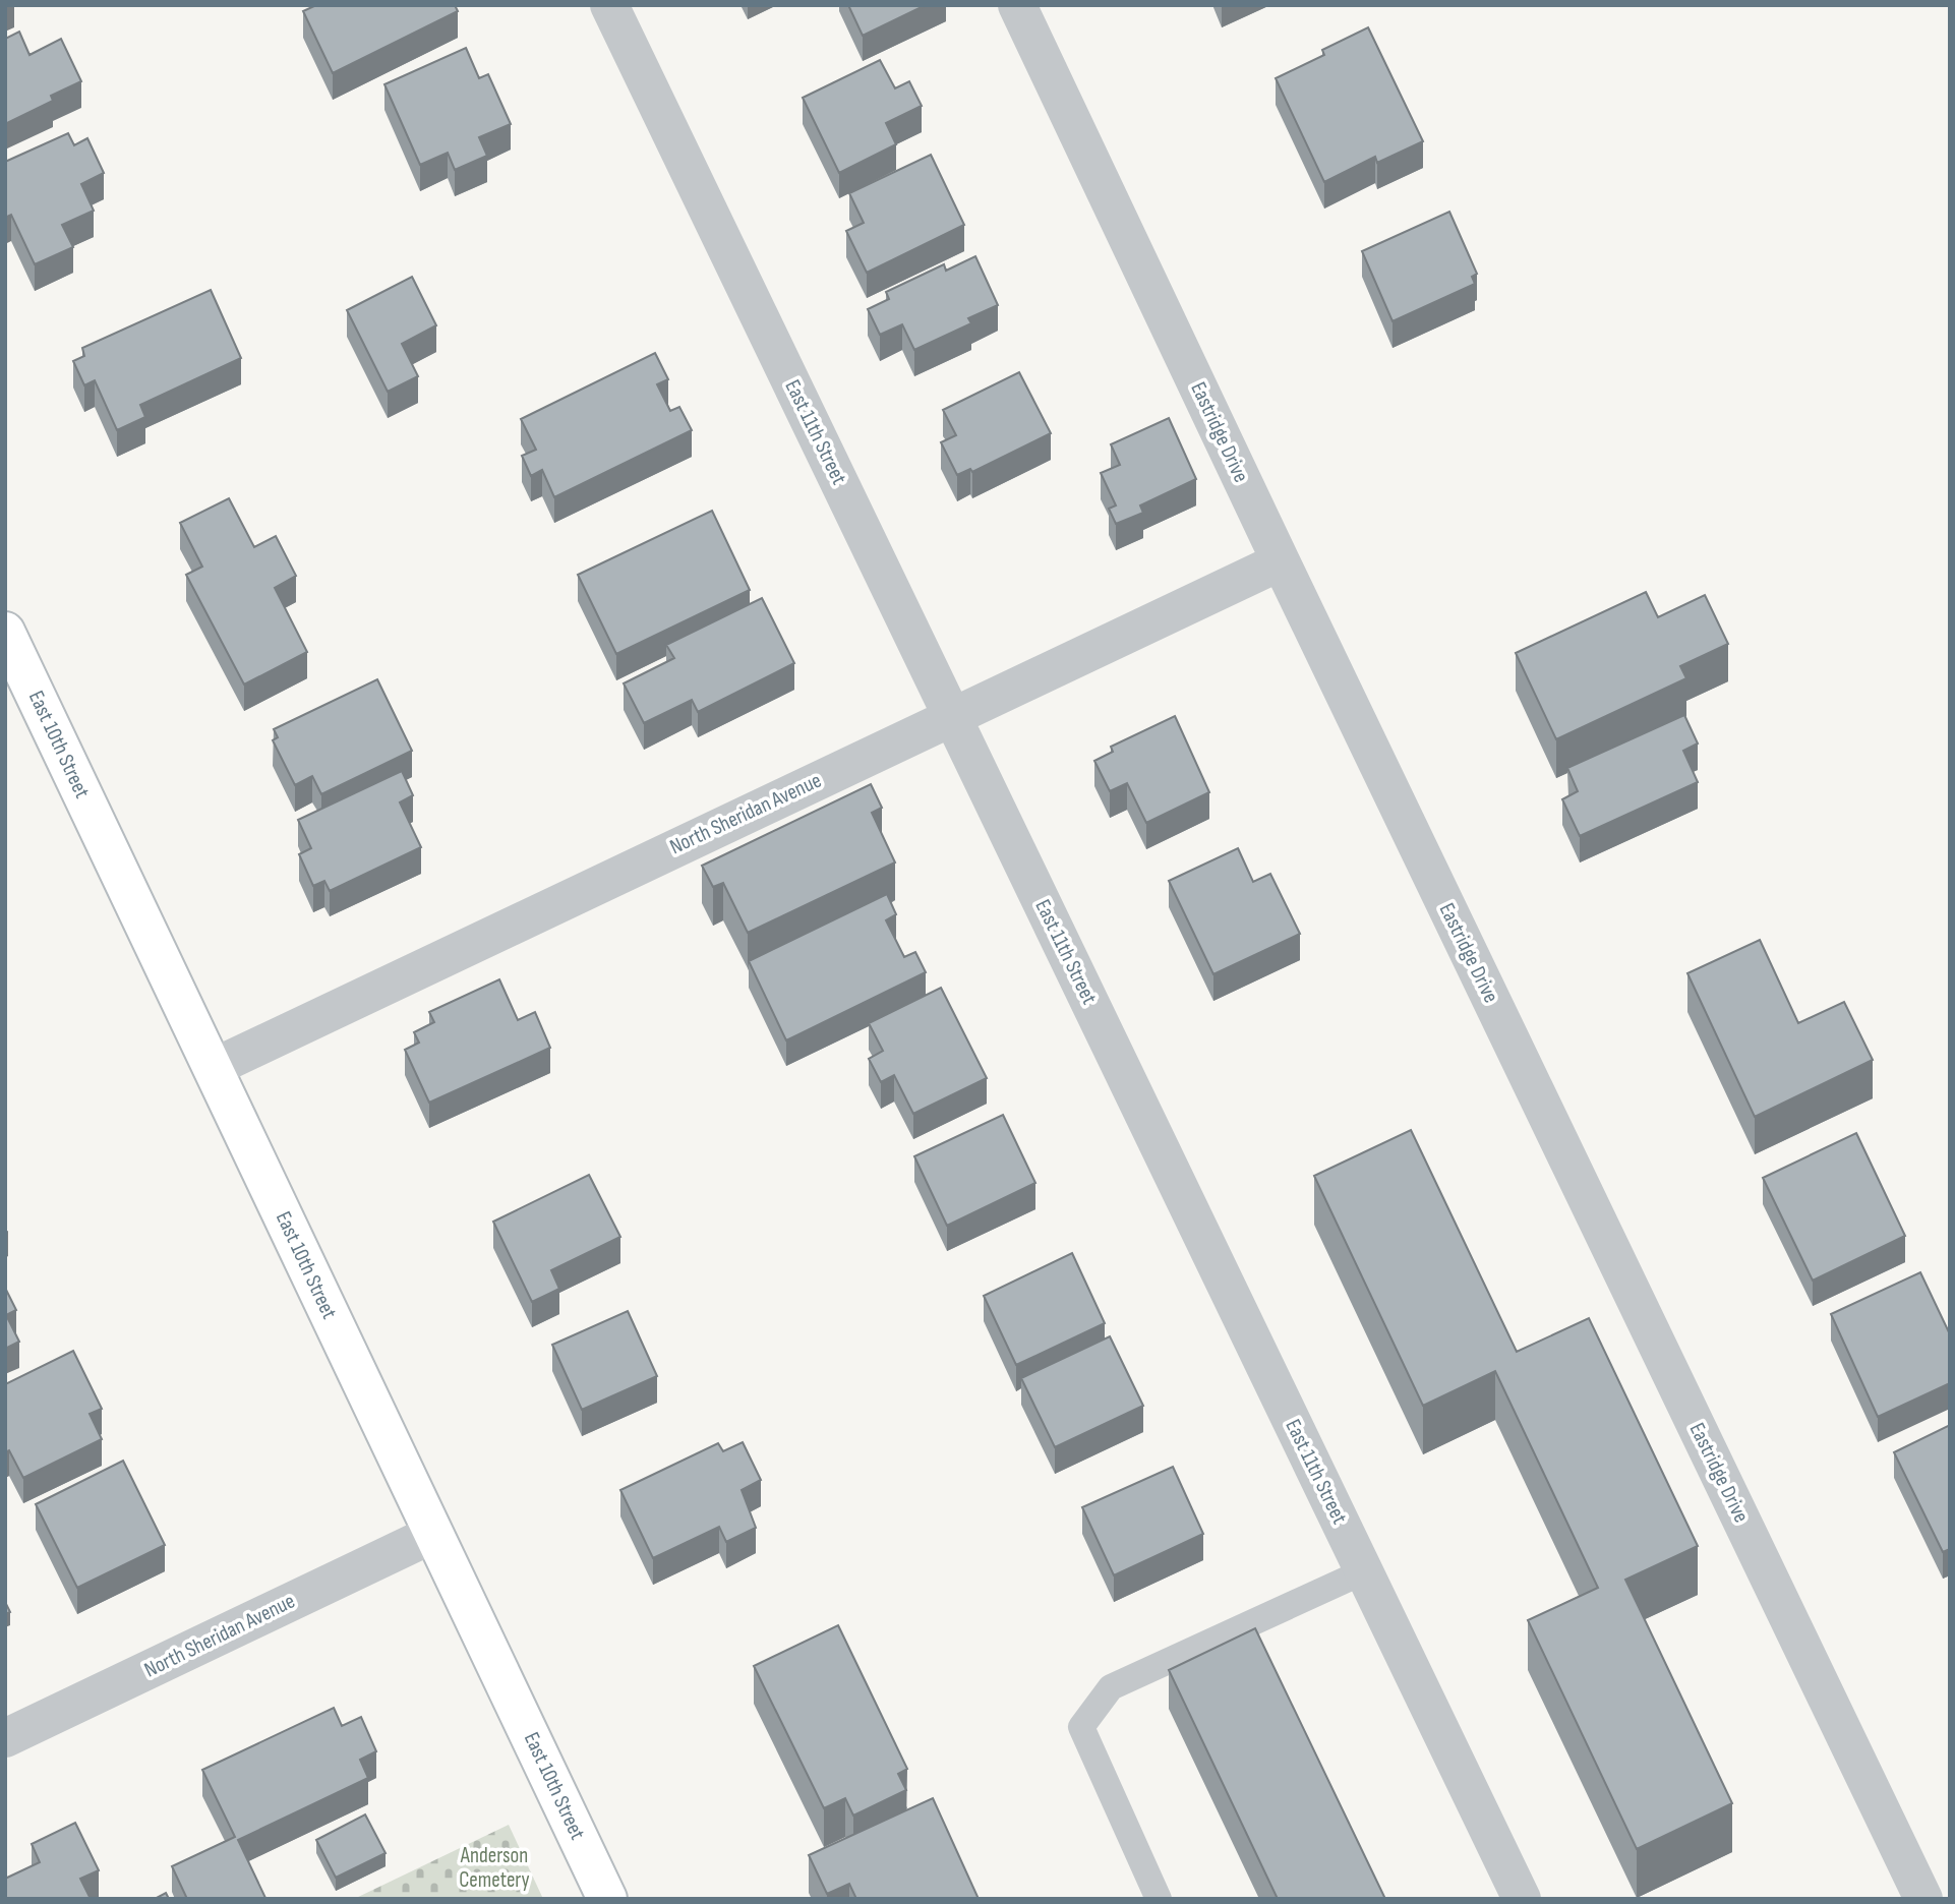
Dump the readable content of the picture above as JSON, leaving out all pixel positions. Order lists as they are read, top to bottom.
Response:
{
  "streets": {
    "main road": ["East 10th Street"],
    "street": ["East 11th Street", "Eastridge Drive", "North Sheridan Avenue"]
  },
  "crossings": [
    ["East 11th Street", "North Sheridan Avenue"],
    ["Eastridge Drive", "North Sheridan Avenue"],
    ["East 10th Street", "North Sheridan Avenue"]
  ],
  "parks": ["Anderson Cemetery"]
}
